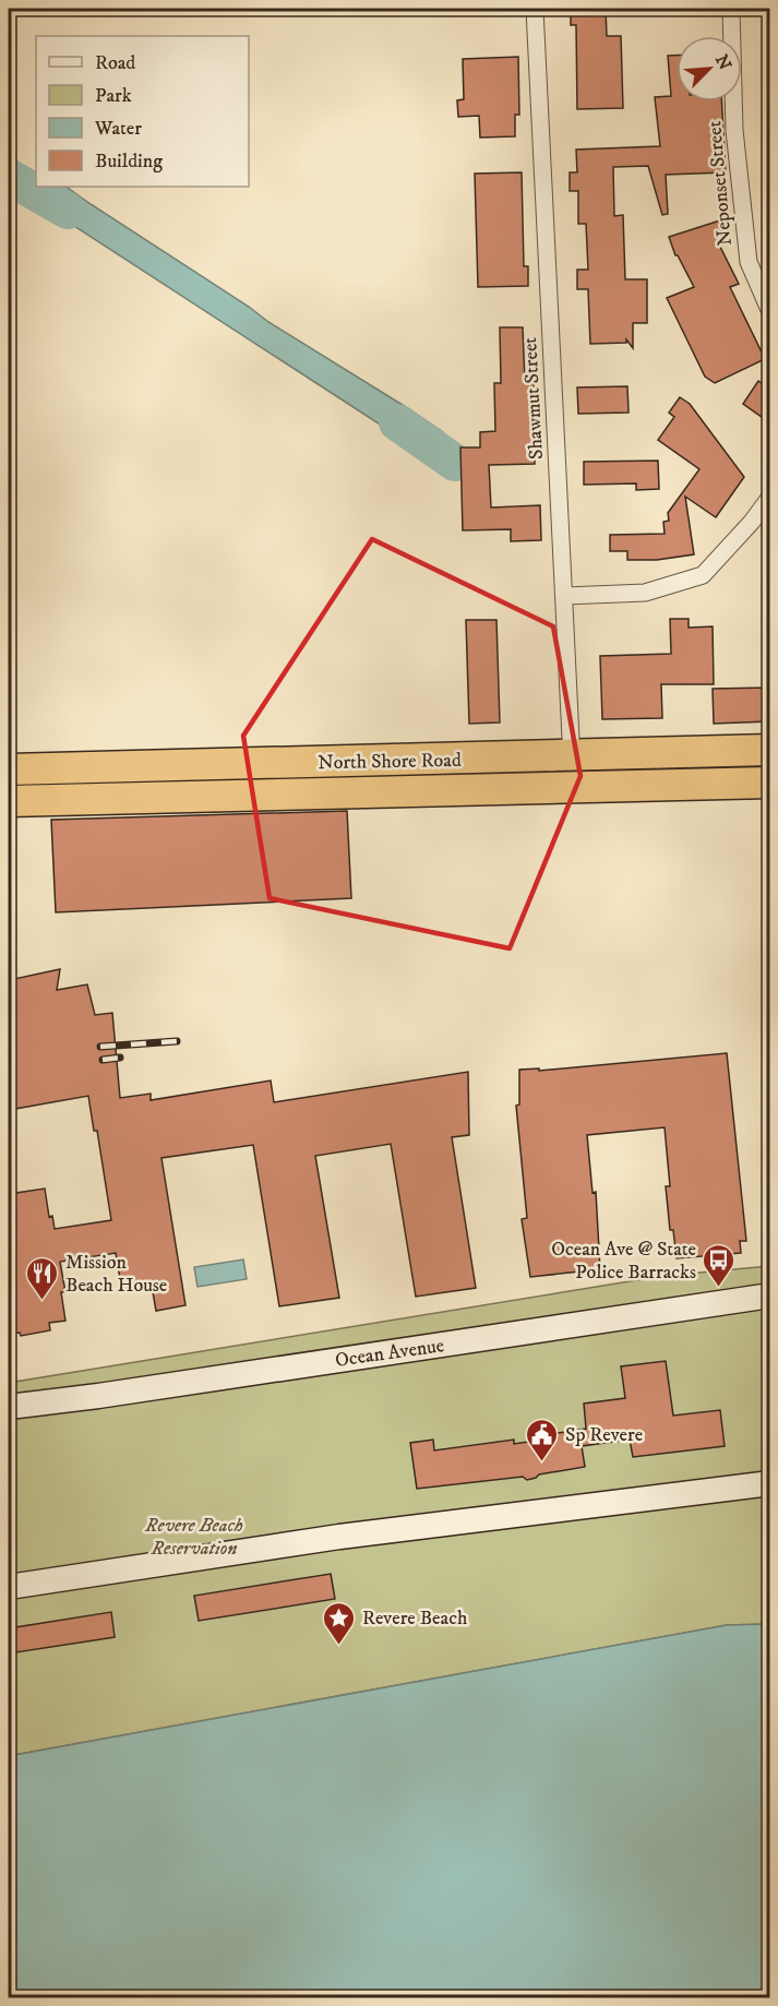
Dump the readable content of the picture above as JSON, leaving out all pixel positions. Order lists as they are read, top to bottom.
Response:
{
  "streets": {
    "highway": ["North Shore Road"],
    "main road": ["Ocean Avenue"],
    "street": ["Neponset Street", "Shawmut Street"]
  },
  "crossings": [
    ["Shawmut Street", "North Shore Road"]
  ],
  "parks": ["Revere Beach Reservation"],
  "places": {
    "bus stop": ["Ocean Ave @ State Police Barracks"],
    "restaurant": ["Mission Beach House"],
    "public building": ["Sp Revere"],
    "place": ["Revere Beach"]
  },
  "legend": [
    "Road",
    "Park",
    "Water",
    "Building"
  ],
  "north": "top right"
}
